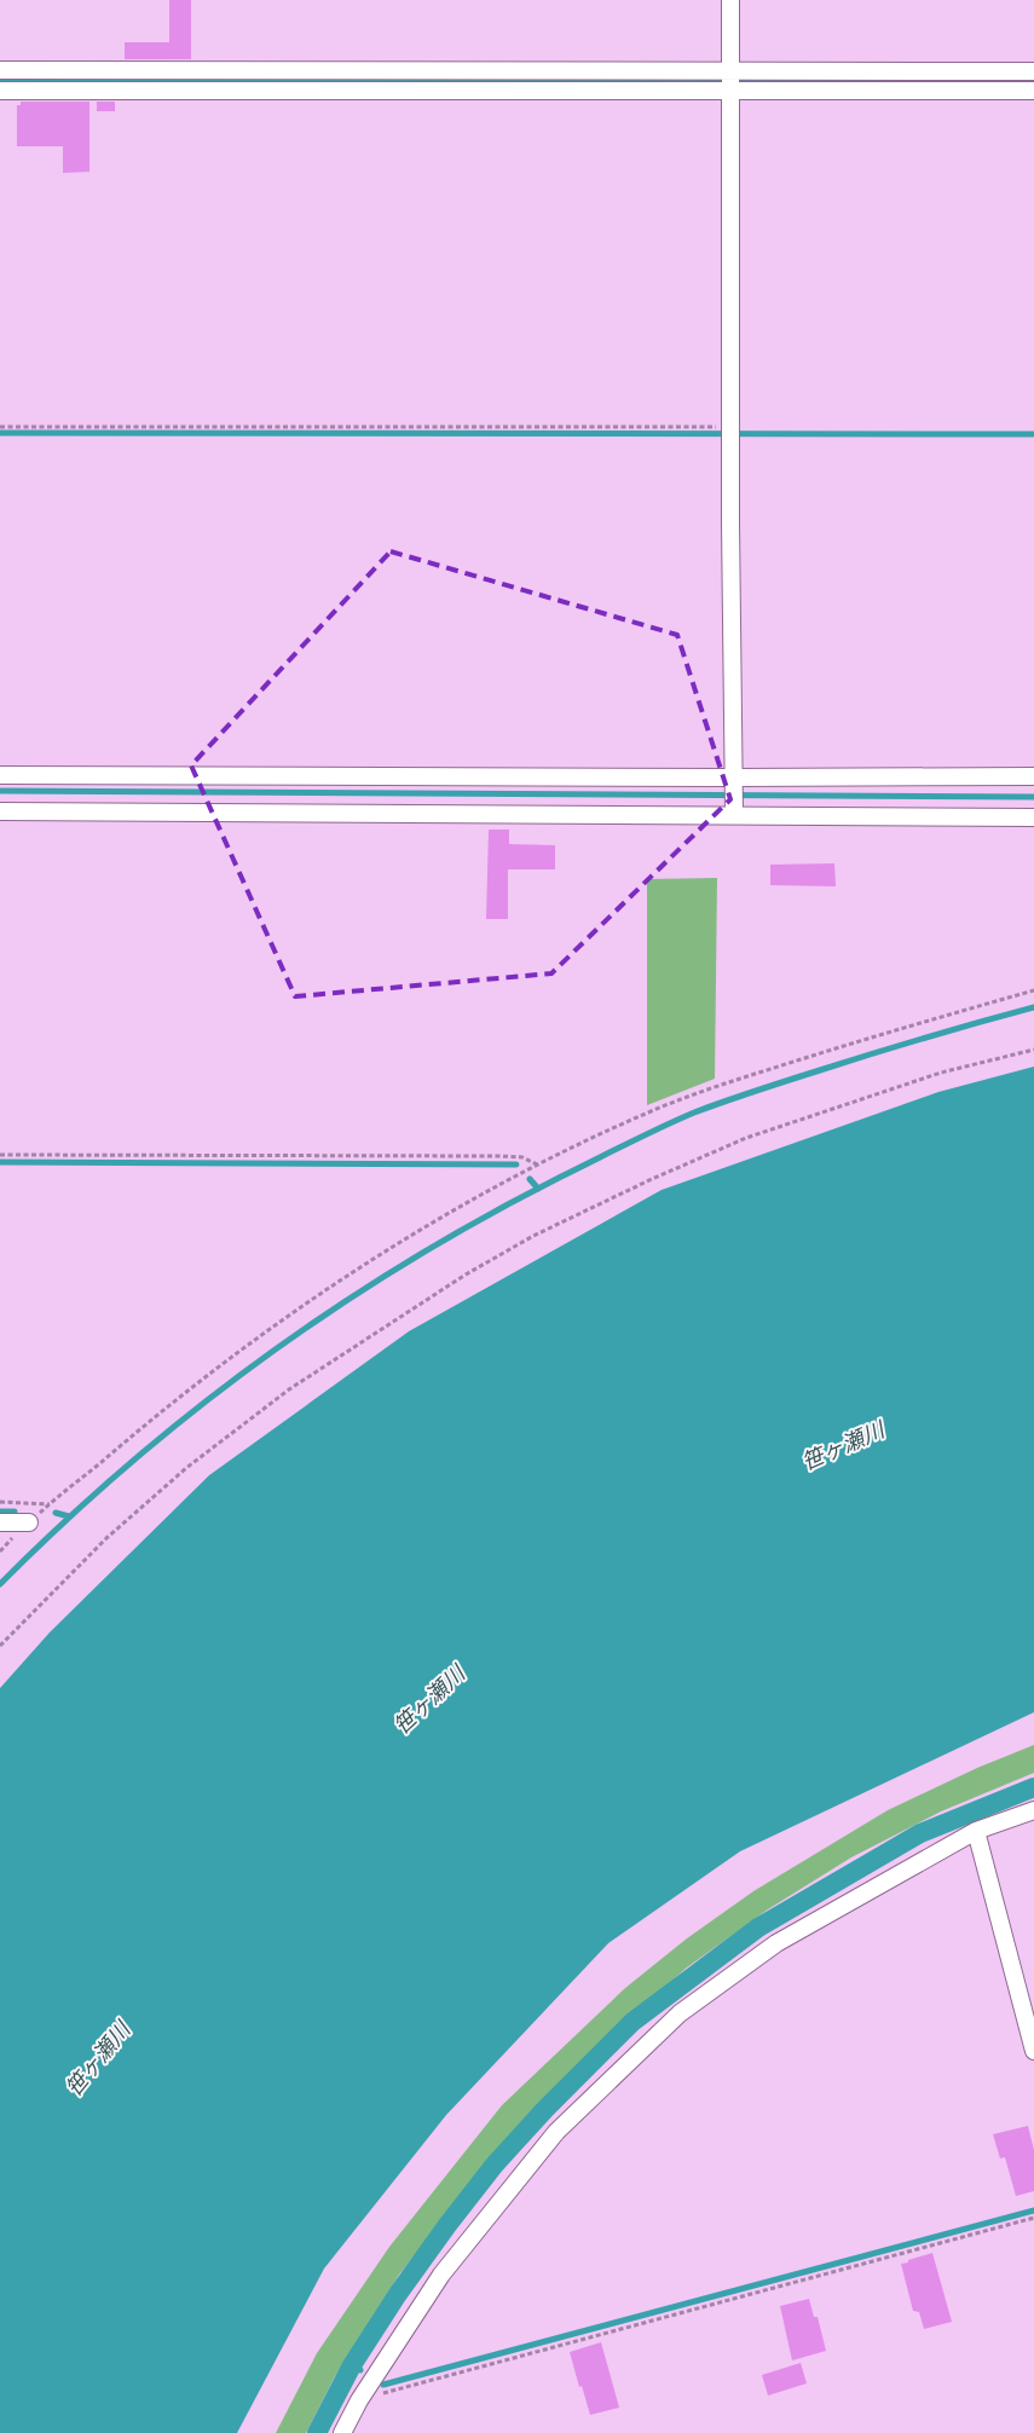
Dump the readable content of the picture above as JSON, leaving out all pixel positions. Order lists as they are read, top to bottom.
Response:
{
  "water": ["笹ヶ瀬川"]
}
